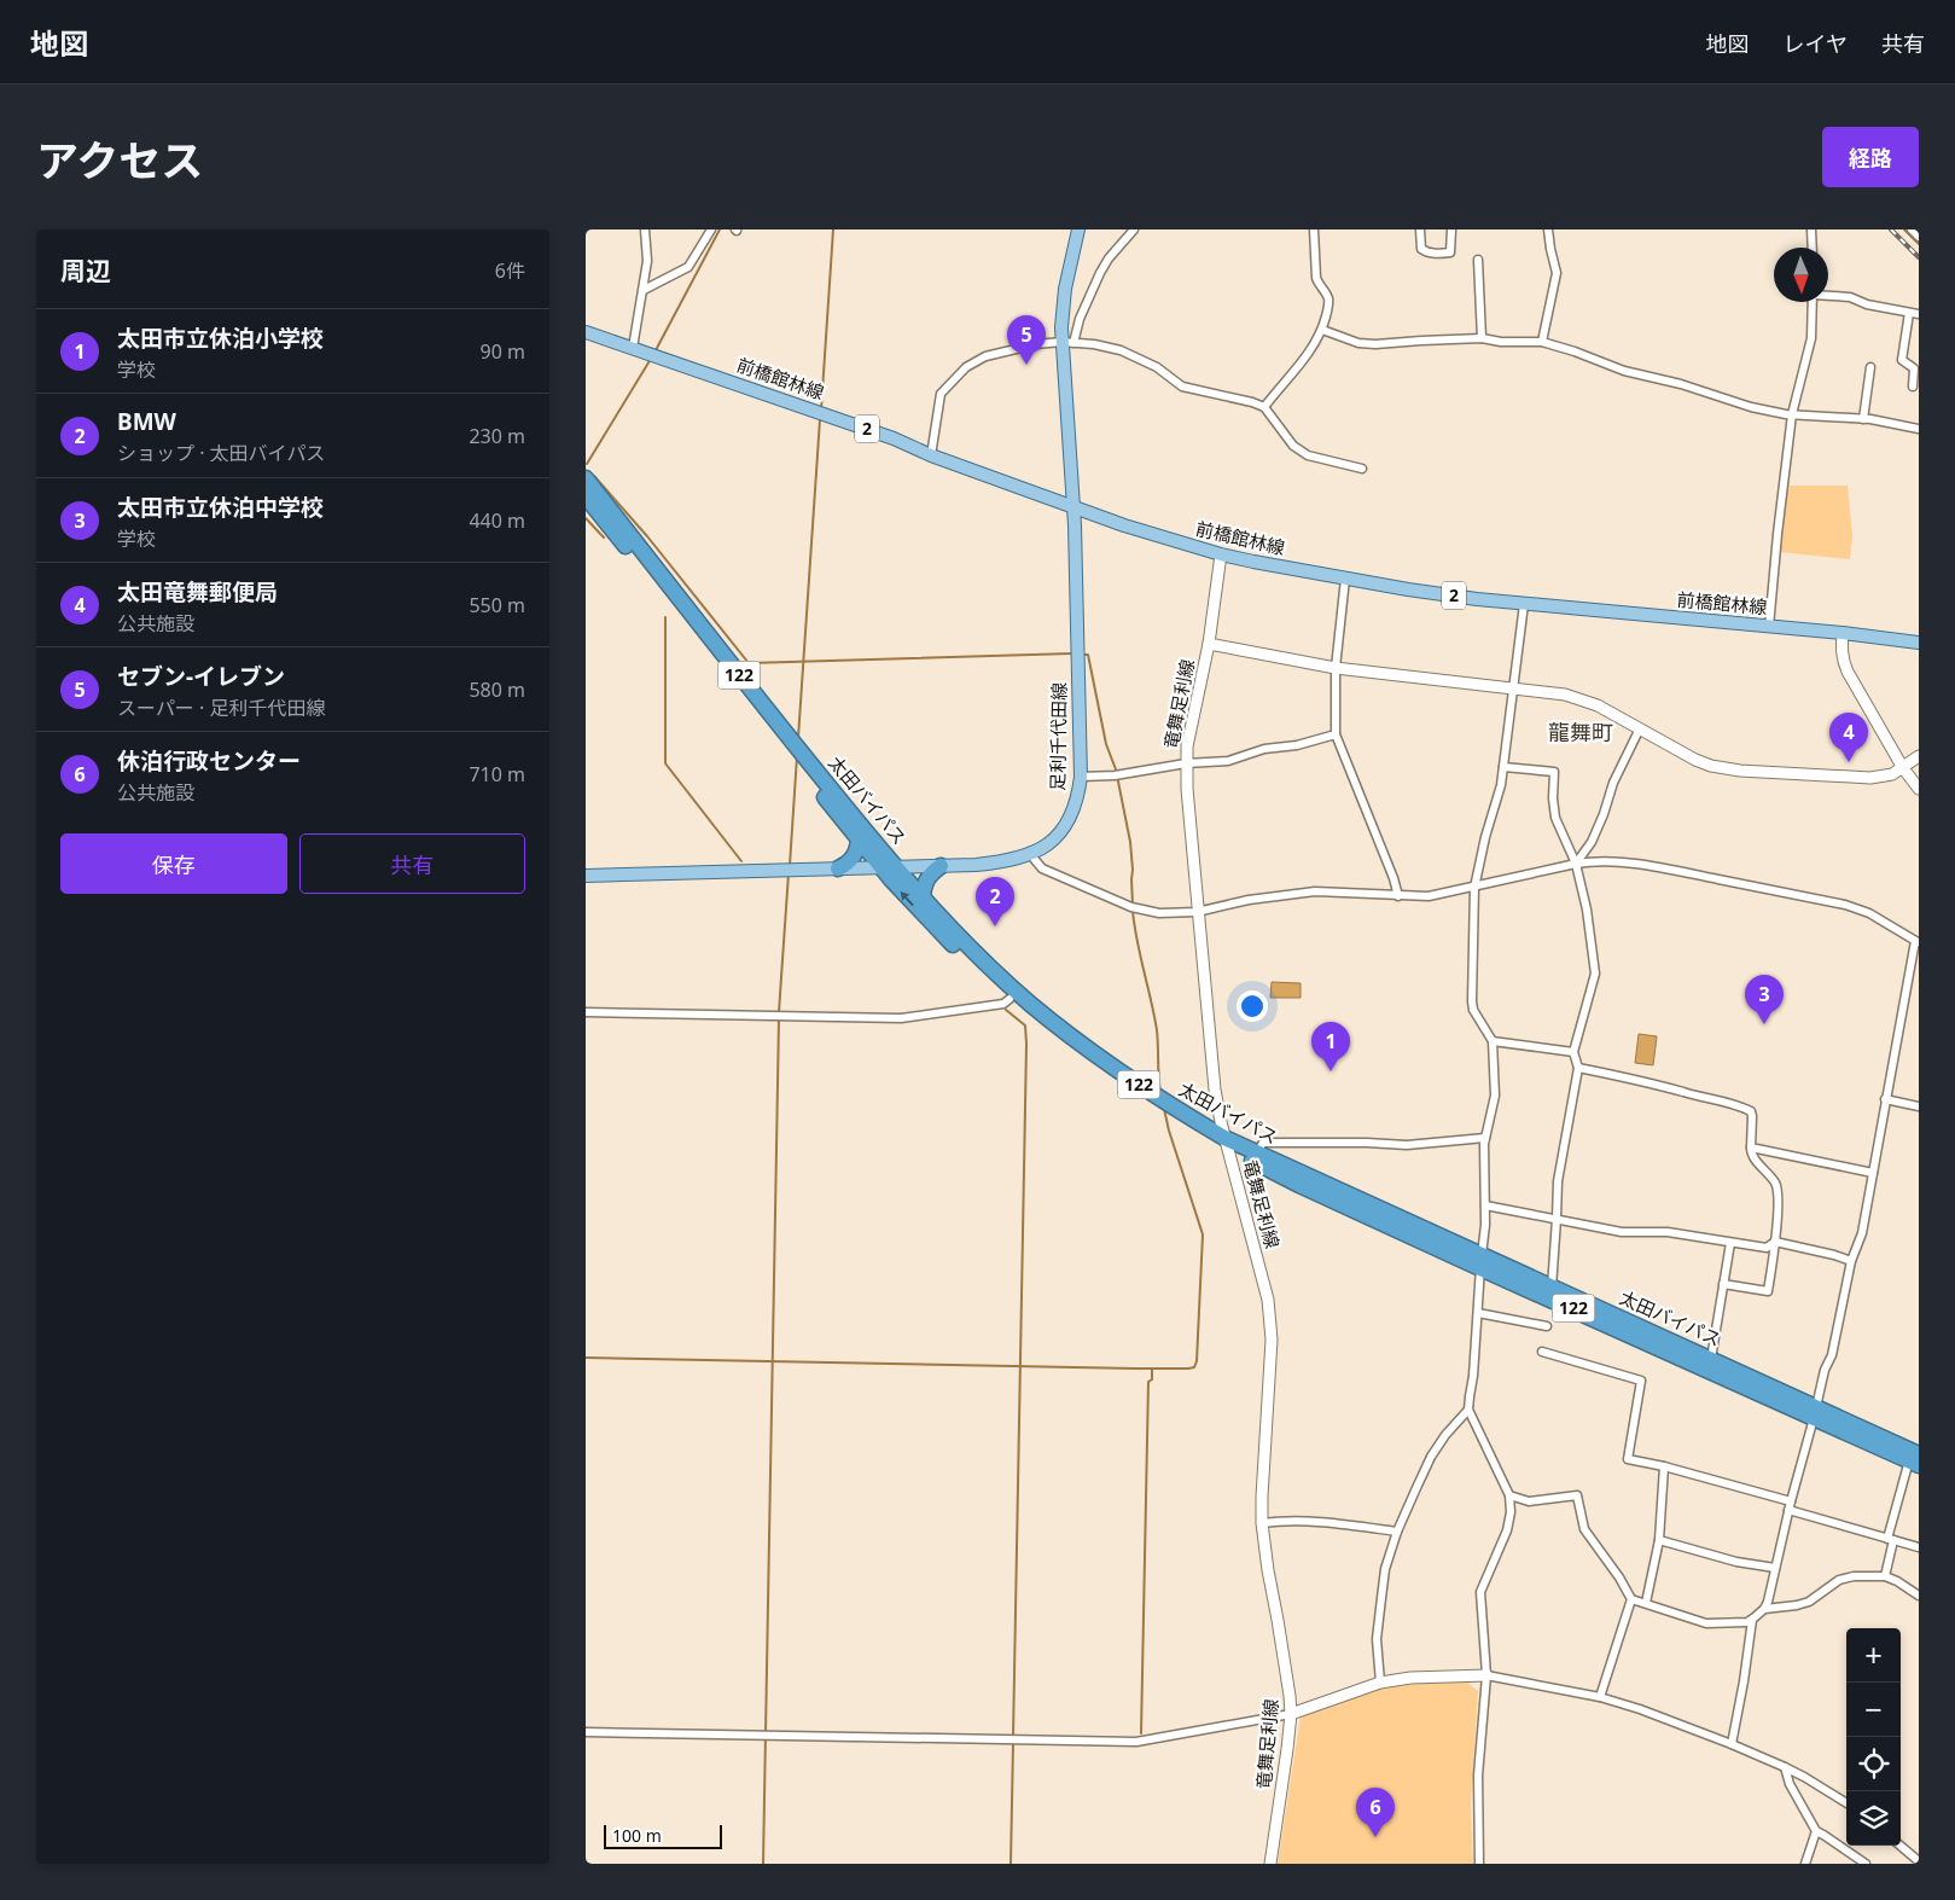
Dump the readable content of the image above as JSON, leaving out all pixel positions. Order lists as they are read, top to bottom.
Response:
{
  "streets": {
    "highway": ["122", "太田バイパス"],
    "main road": [
      "前橋館林線",
      "2",
      "竜舞足利線",
      "足利千代田線"
    ]
  },
  "crossings": [
    ["前橋館林線", "竜舞足利線"],
    ["前橋館林線", "足利千代田線"],
    ["竜舞足利線", "太田バイパス"],
    ["足利千代田線", "太田バイパス"]
  ],
  "districts": ["龍舞町"],
  "scale_bar": "100 m",
  "north": "bottom",
  "page": {
    "header": "地図",
    "nav": ["地図", "レイヤ", "共有"],
    "title": "アクセス",
    "buttons": [
      "経路",
      ["保存", "共有"]
    ],
    "heading": ["周辺", "6件"],
    "list": [
      {
        "mark": "1",
        "name": "太田市立休泊小学校",
        "note": "学校",
        "value": "90 m"
      },
      {
        "mark": "2",
        "name": "BMW",
        "note": "ショップ · 太田バイパス",
        "value": "230 m"
      },
      {
        "mark": "3",
        "name": "太田市立休泊中学校",
        "note": "学校",
        "value": "440 m"
      },
      {
        "mark": "4",
        "name": "太田竜舞郵便局",
        "note": "公共施設",
        "value": "550 m"
      },
      {
        "mark": "5",
        "name": "セブン-イレブン",
        "note": "スーパー · 足利千代田線",
        "value": "580 m"
      },
      {
        "mark": "6",
        "name": "休泊行政センター",
        "note": "公共施設",
        "value": "710 m"
      }
    ],
    "pins": [
      "5",
      "4",
      "2",
      "3",
      "1",
      "6"
    ],
    "map_buttons": ["+", "−"],
    "scale": "100 m"
  }
}
